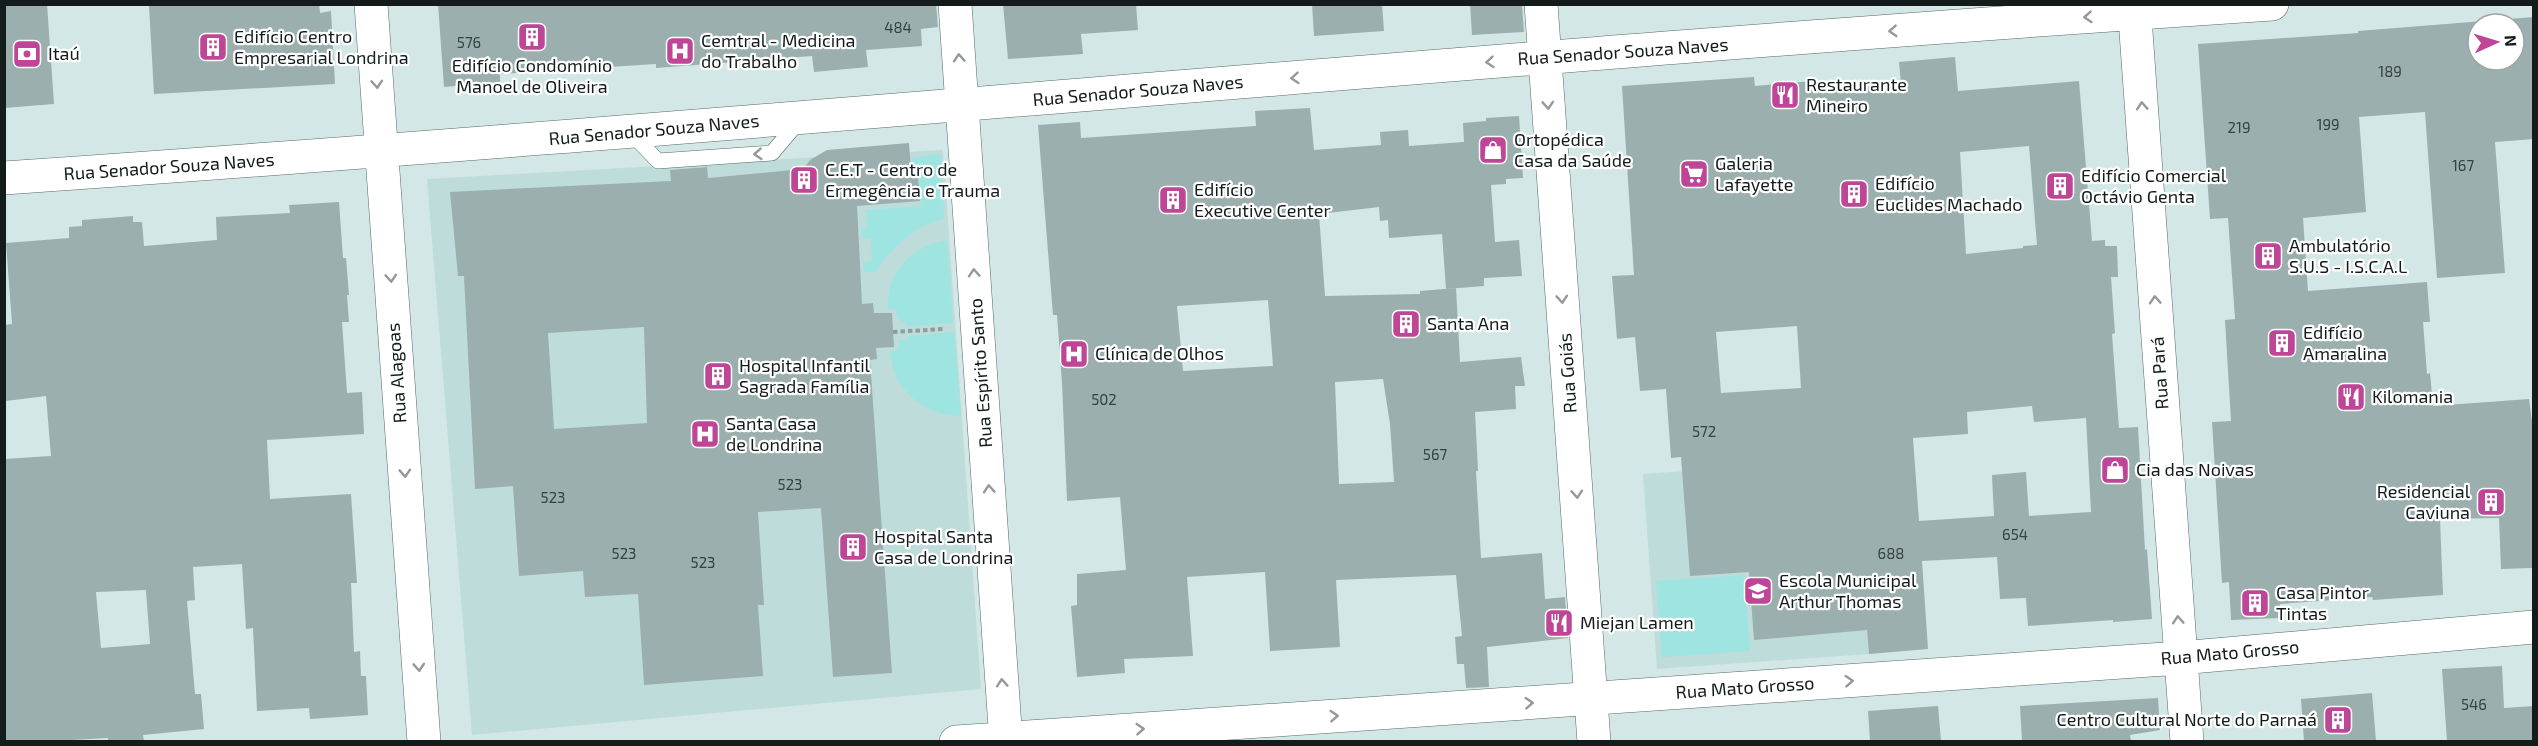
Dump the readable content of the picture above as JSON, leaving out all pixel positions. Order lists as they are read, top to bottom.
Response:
{
  "streets": {
    "street": [
      "Rua Senador Souza Naves",
      "Rua Alagoas",
      "Rua Espírito Santo",
      "Rua Goiás",
      "Rua Pará",
      "Rua Mato Grosso"
    ]
  },
  "crossings": [
    ["Rua Senador Souza Naves", "Rua Alagoas"],
    ["Rua Senador Souza Naves", "Rua Espírito Santo"],
    ["Rua Senador Souza Naves", "Rua Goiás"],
    ["Rua Senador Souza Naves", "Rua Pará"],
    ["Rua Espírito Santo", "Rua Mato Grosso"],
    ["Rua Goiás", "Rua Mato Grosso"],
    ["Rua Pará", "Rua Mato Grosso"]
  ],
  "one_way": [
    "Rua Senador Souza Naves",
    "Rua Alagoas",
    "Rua Espírito Santo",
    "Rua Goiás",
    "Rua Pará",
    "Rua Mato Grosso"
  ],
  "places": {
    "building": [
      "Edifício Condomínio Manoel de Oliveira",
      "Edifício Centro Empresarial Londrina",
      "C.E.T - Centro de Ermegência e Trauma",
      "Edifício Comercial Octávio Genta",
      "Edifício Euclides Machado",
      "Edifício Executive Center",
      "Ambulatório S.U.S - I.S.C.A.L",
      "Santa Ana",
      "Edifício Amaralina",
      "Hospital Infantil Sagrada Família",
      "Residencial Caviuna",
      "Hospital Santa Casa de Londrina",
      "Casa Pintor Tintas",
      "Centro Cultural Norte do Parnaá"
    ],
    "hospital": ["Cemtral - Medicina do Trabalho", "Clínica de Olhos", "Santa Casa de Londrina"],
    "bank": ["Itaú"],
    "restaurant": ["Restaurante Mineiro", "Kilomania", "Miejan Lamen"],
    "shop": ["Ortopédica Casa da Saúde", "Cia das Noivas"],
    "supermarket": ["Galeria Lafayette"],
    "school or university": ["Escola Municipal Arthur Thomas"]
  },
  "house_numbers": [
    "484",
    "576",
    "189",
    "199",
    "219",
    "167",
    "502",
    "572",
    "567",
    "523",
    "523",
    "654",
    "523",
    "688",
    "523",
    "546"
  ],
  "north": "right"
}
